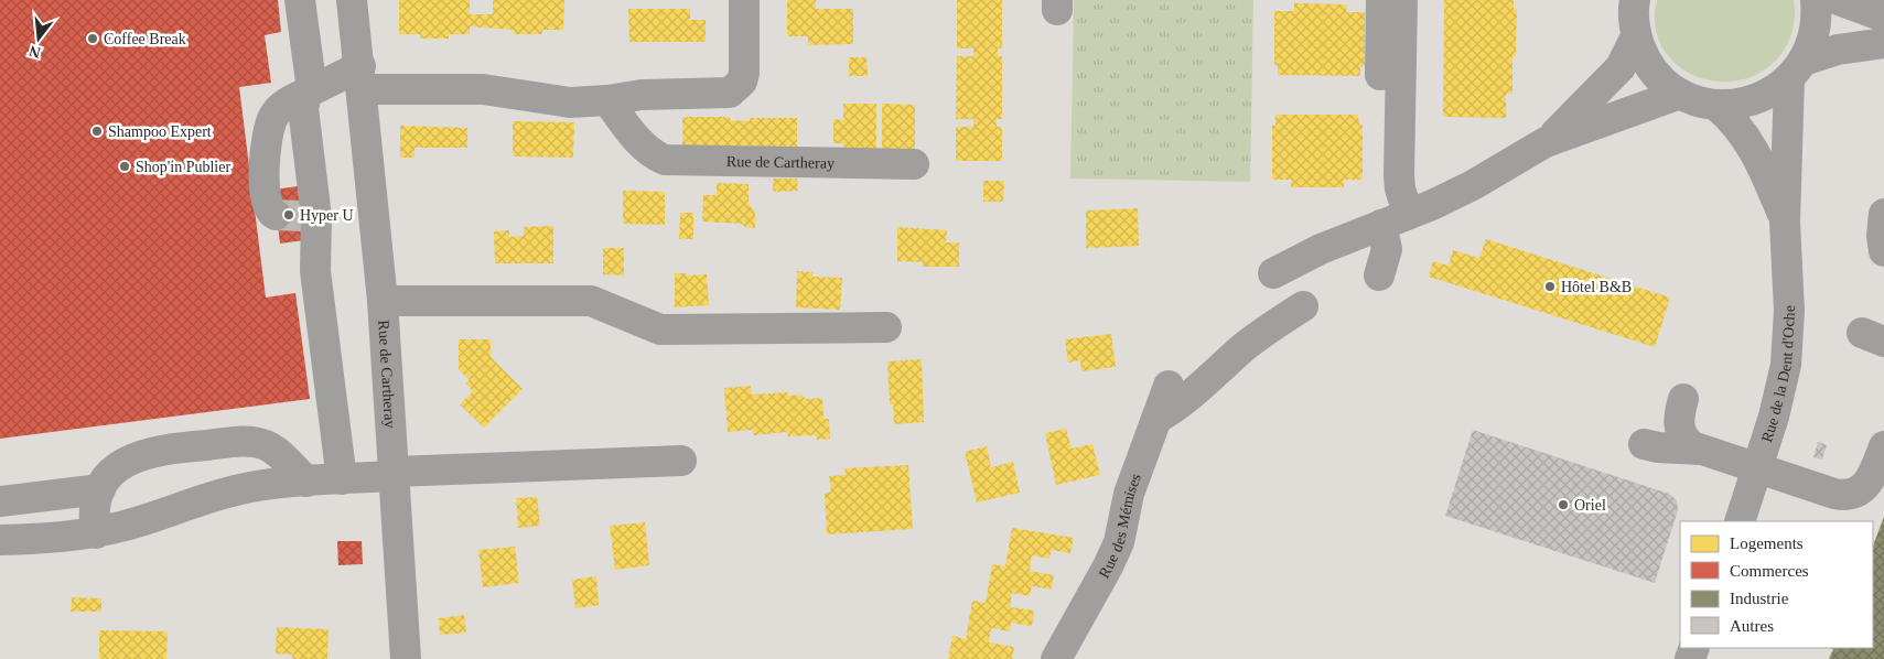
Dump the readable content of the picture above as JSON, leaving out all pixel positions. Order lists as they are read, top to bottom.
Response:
{
  "streets": {
    "street": ["Rue de Cartheray", "Rue de la Dent d'Oche", "Rue des Mémises"]
  },
  "places": [
    "Coffee Break",
    "Shampoo Expert",
    "Shop'in Publier",
    "Hyper U",
    "Hôtel B&B",
    "Oriel"
  ],
  "legend": [
    "Logements",
    "Commerces",
    "Industrie",
    "Autres"
  ],
  "north": "bottom"
}
